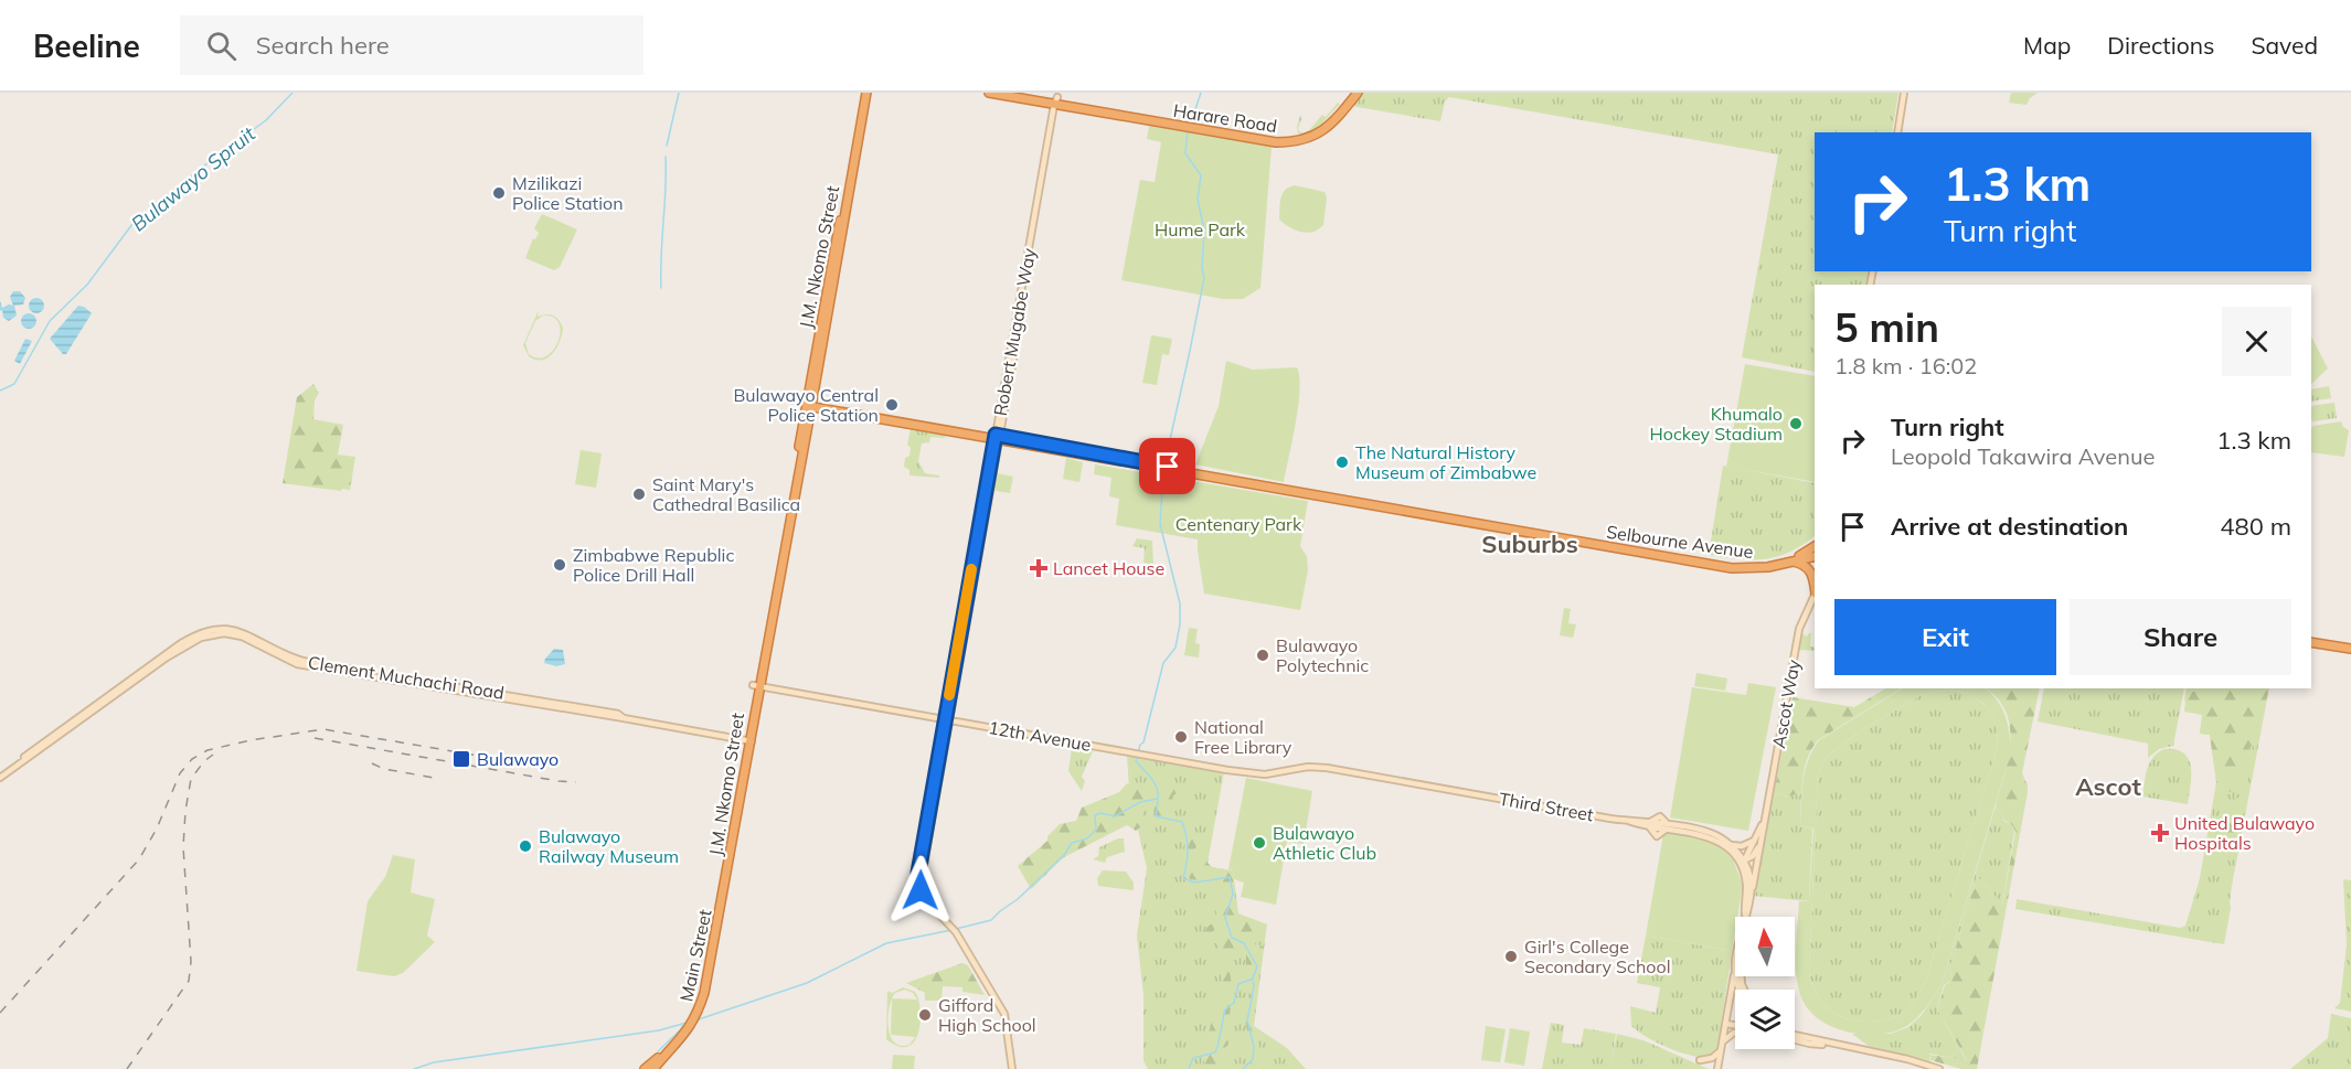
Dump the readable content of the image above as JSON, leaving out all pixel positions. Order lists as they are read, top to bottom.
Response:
{
  "streets": {
    "highway": [
      "Harare Road",
      "J.M. Nkomo Street",
      "Selbourne Avenue",
      "Main Street"
    ],
    "main road": [
      "Robert Mugabe Way",
      "Clement Muchachi Road",
      "Ascot Way",
      "12th Avenue",
      "Third Street"
    ]
  },
  "crossings": [
    ["Harare Road", "Robert Mugabe Way"],
    ["J.M. Nkomo Street", "Selbourne Avenue"],
    ["J.M. Nkomo Street", "Clement Muchachi Road"],
    ["J.M. Nkomo Street", "12th Avenue"],
    ["J.M. Nkomo Street", "Main Street"],
    ["Robert Mugabe Way", "Selbourne Avenue"],
    ["Robert Mugabe Way", "12th Avenue"],
    ["12th Avenue", "Third Street"]
  ],
  "districts": ["Suburbs", "Ascot"],
  "water": ["Bulawayo Spruit"],
  "parks": ["Hume Park", "Centenary Park"],
  "places": {
    "other": [
      "Mzilikazi Police Station",
      "Bulawayo Central Police Station",
      "Khumalo Hockey Stadium",
      "The Natural History Museum of Zimbabwe",
      "Saint Mary's Cathedral Basilica",
      "Zimbabwe Republic Police Drill Hall",
      "Bulawayo Polytechnic",
      "National Free Library",
      "Bulawayo Athletic Club",
      "Bulawayo Railway Museum",
      "Girl's College Secondary School",
      "Gifford High School"
    ],
    "health": ["Lancet House", "United Bulawayo Hospitals"],
    "transit": ["Bulawayo"]
  },
  "north": "top",
  "page": {
    "header": "Beeline",
    "search": "Search here",
    "nav": ["Map", "Directions", "Saved"],
    "turn": ["1.3 km", "Turn right"],
    "heading": ["5 min", "1.8 km · 16:02"],
    "list": [
      {
        "name": "Turn right",
        "note": "Leopold Takawira Avenue",
        "value": "1.3 km"
      },
      {
        "name": "Arrive at destination",
        "value": "480 m"
      }
    ],
    "buttons": ["Exit", "Share"]
  }
}
